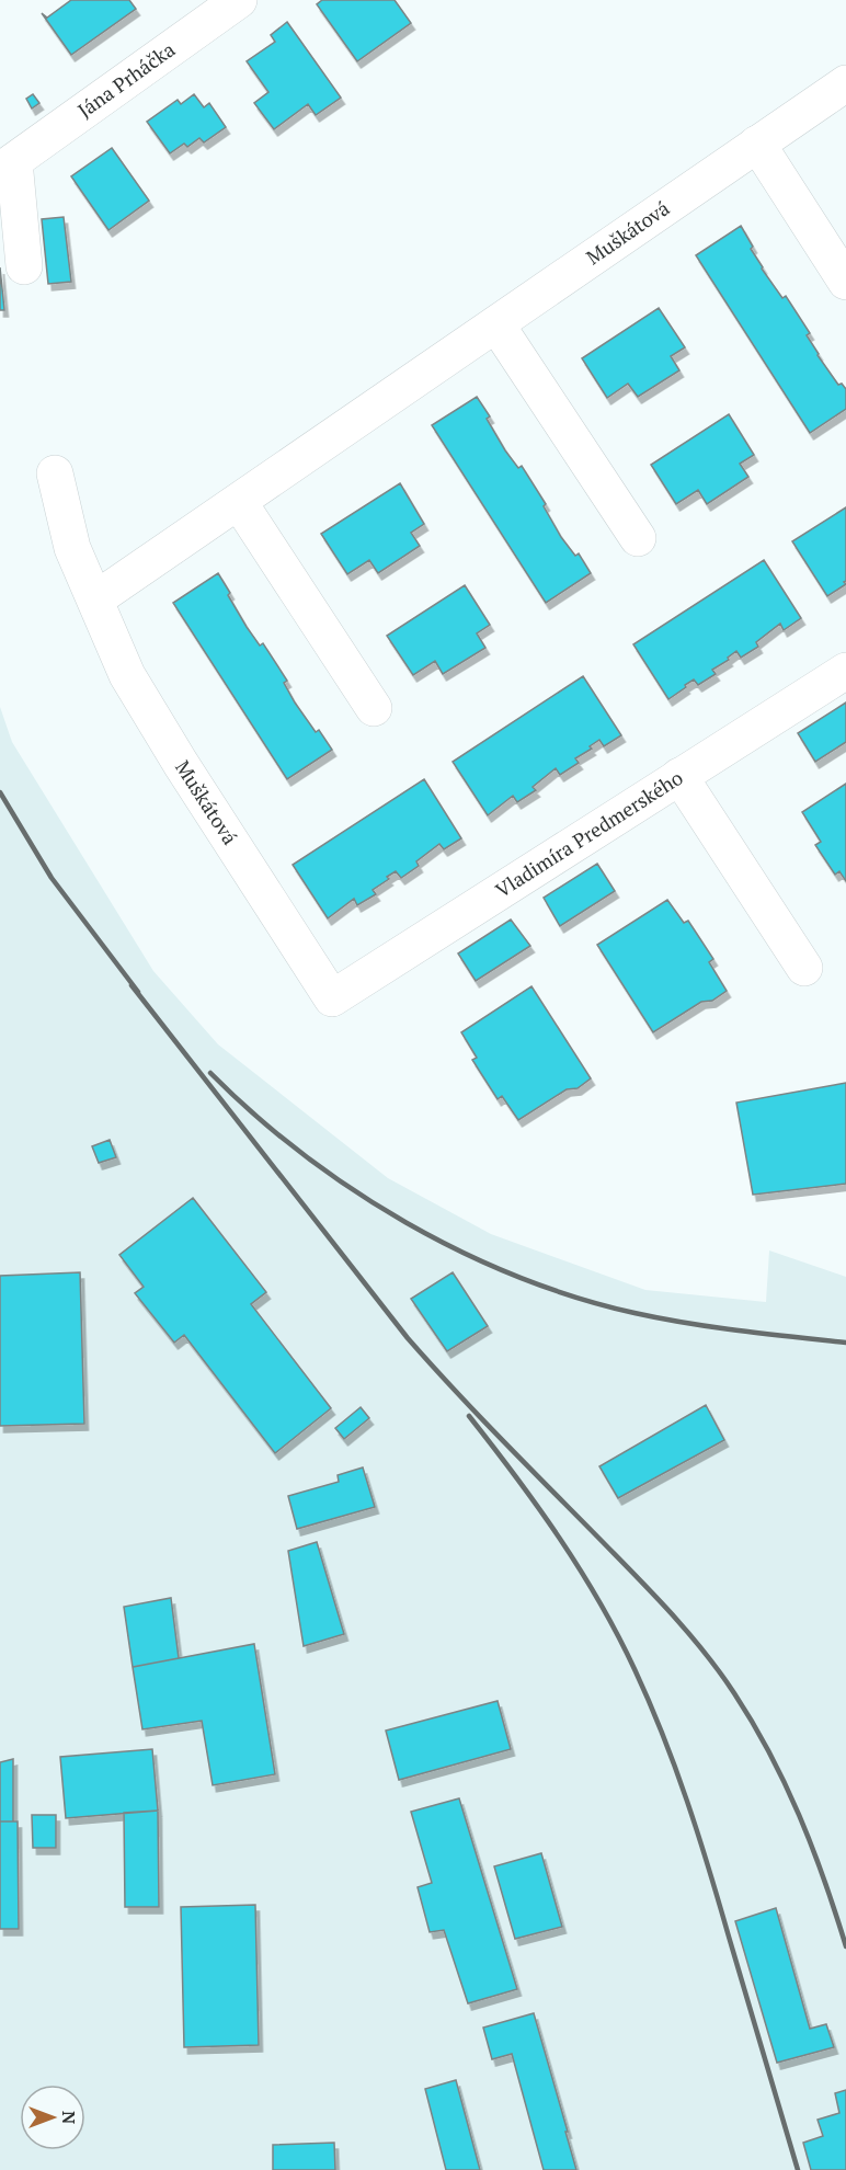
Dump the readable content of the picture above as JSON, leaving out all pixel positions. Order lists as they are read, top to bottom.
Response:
{
  "streets": {
    "street": ["Jána Prháčka", "Muškátová", "Vladimíra Predmerského"]
  },
  "crossings": [
    ["Muškátová", "Vladimíra Predmerského"]
  ],
  "north": "right"
}
